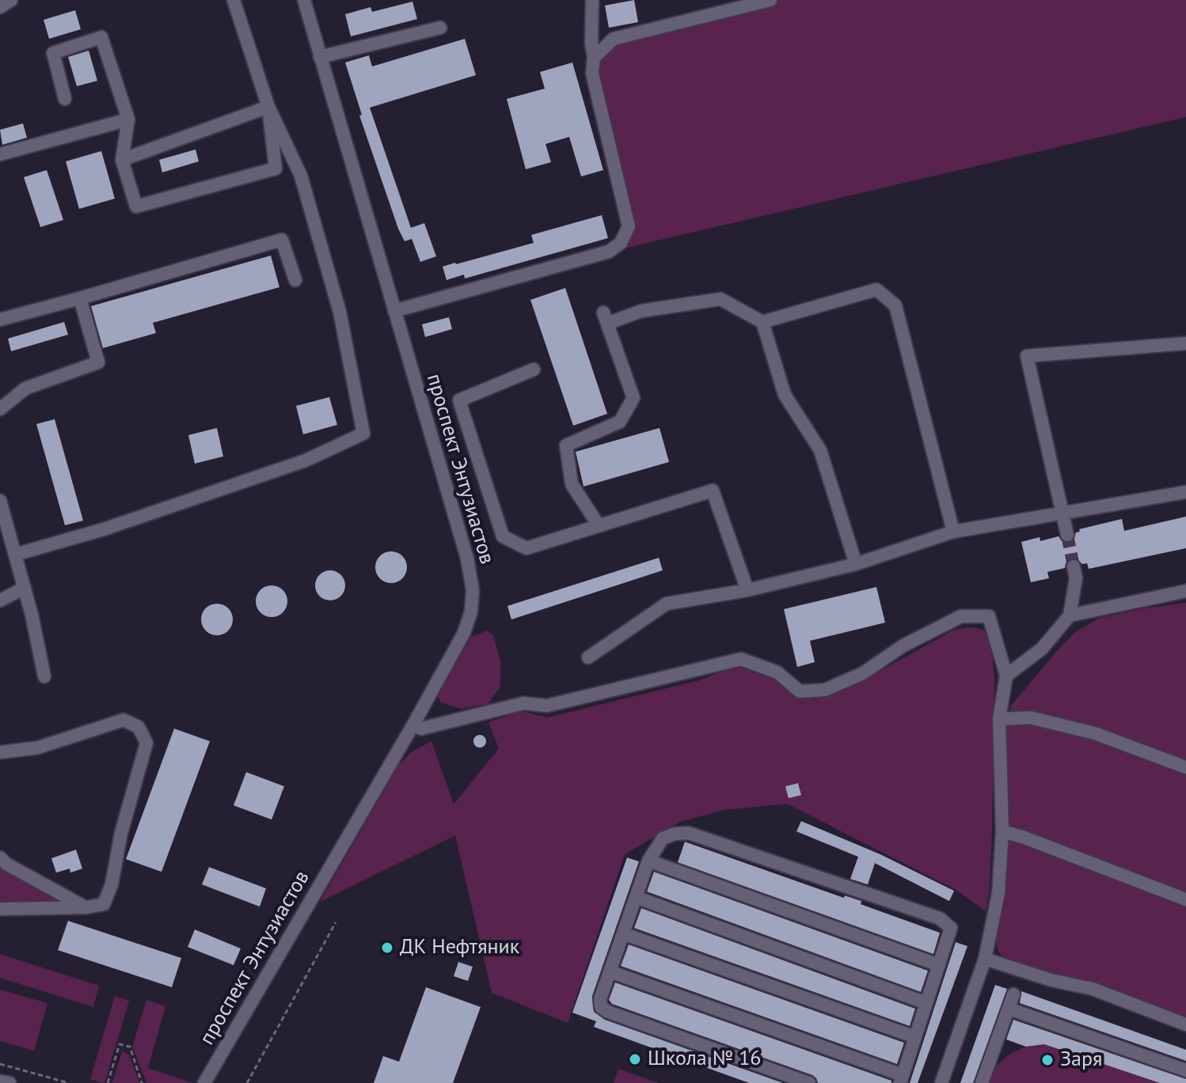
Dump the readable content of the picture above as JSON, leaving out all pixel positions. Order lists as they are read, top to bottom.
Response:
{
  "streets": {
    "street": ["проспект Энтузиастов"]
  },
  "places": ["ДК Нефтяник", "Школа № 16", "Заря"]
}
